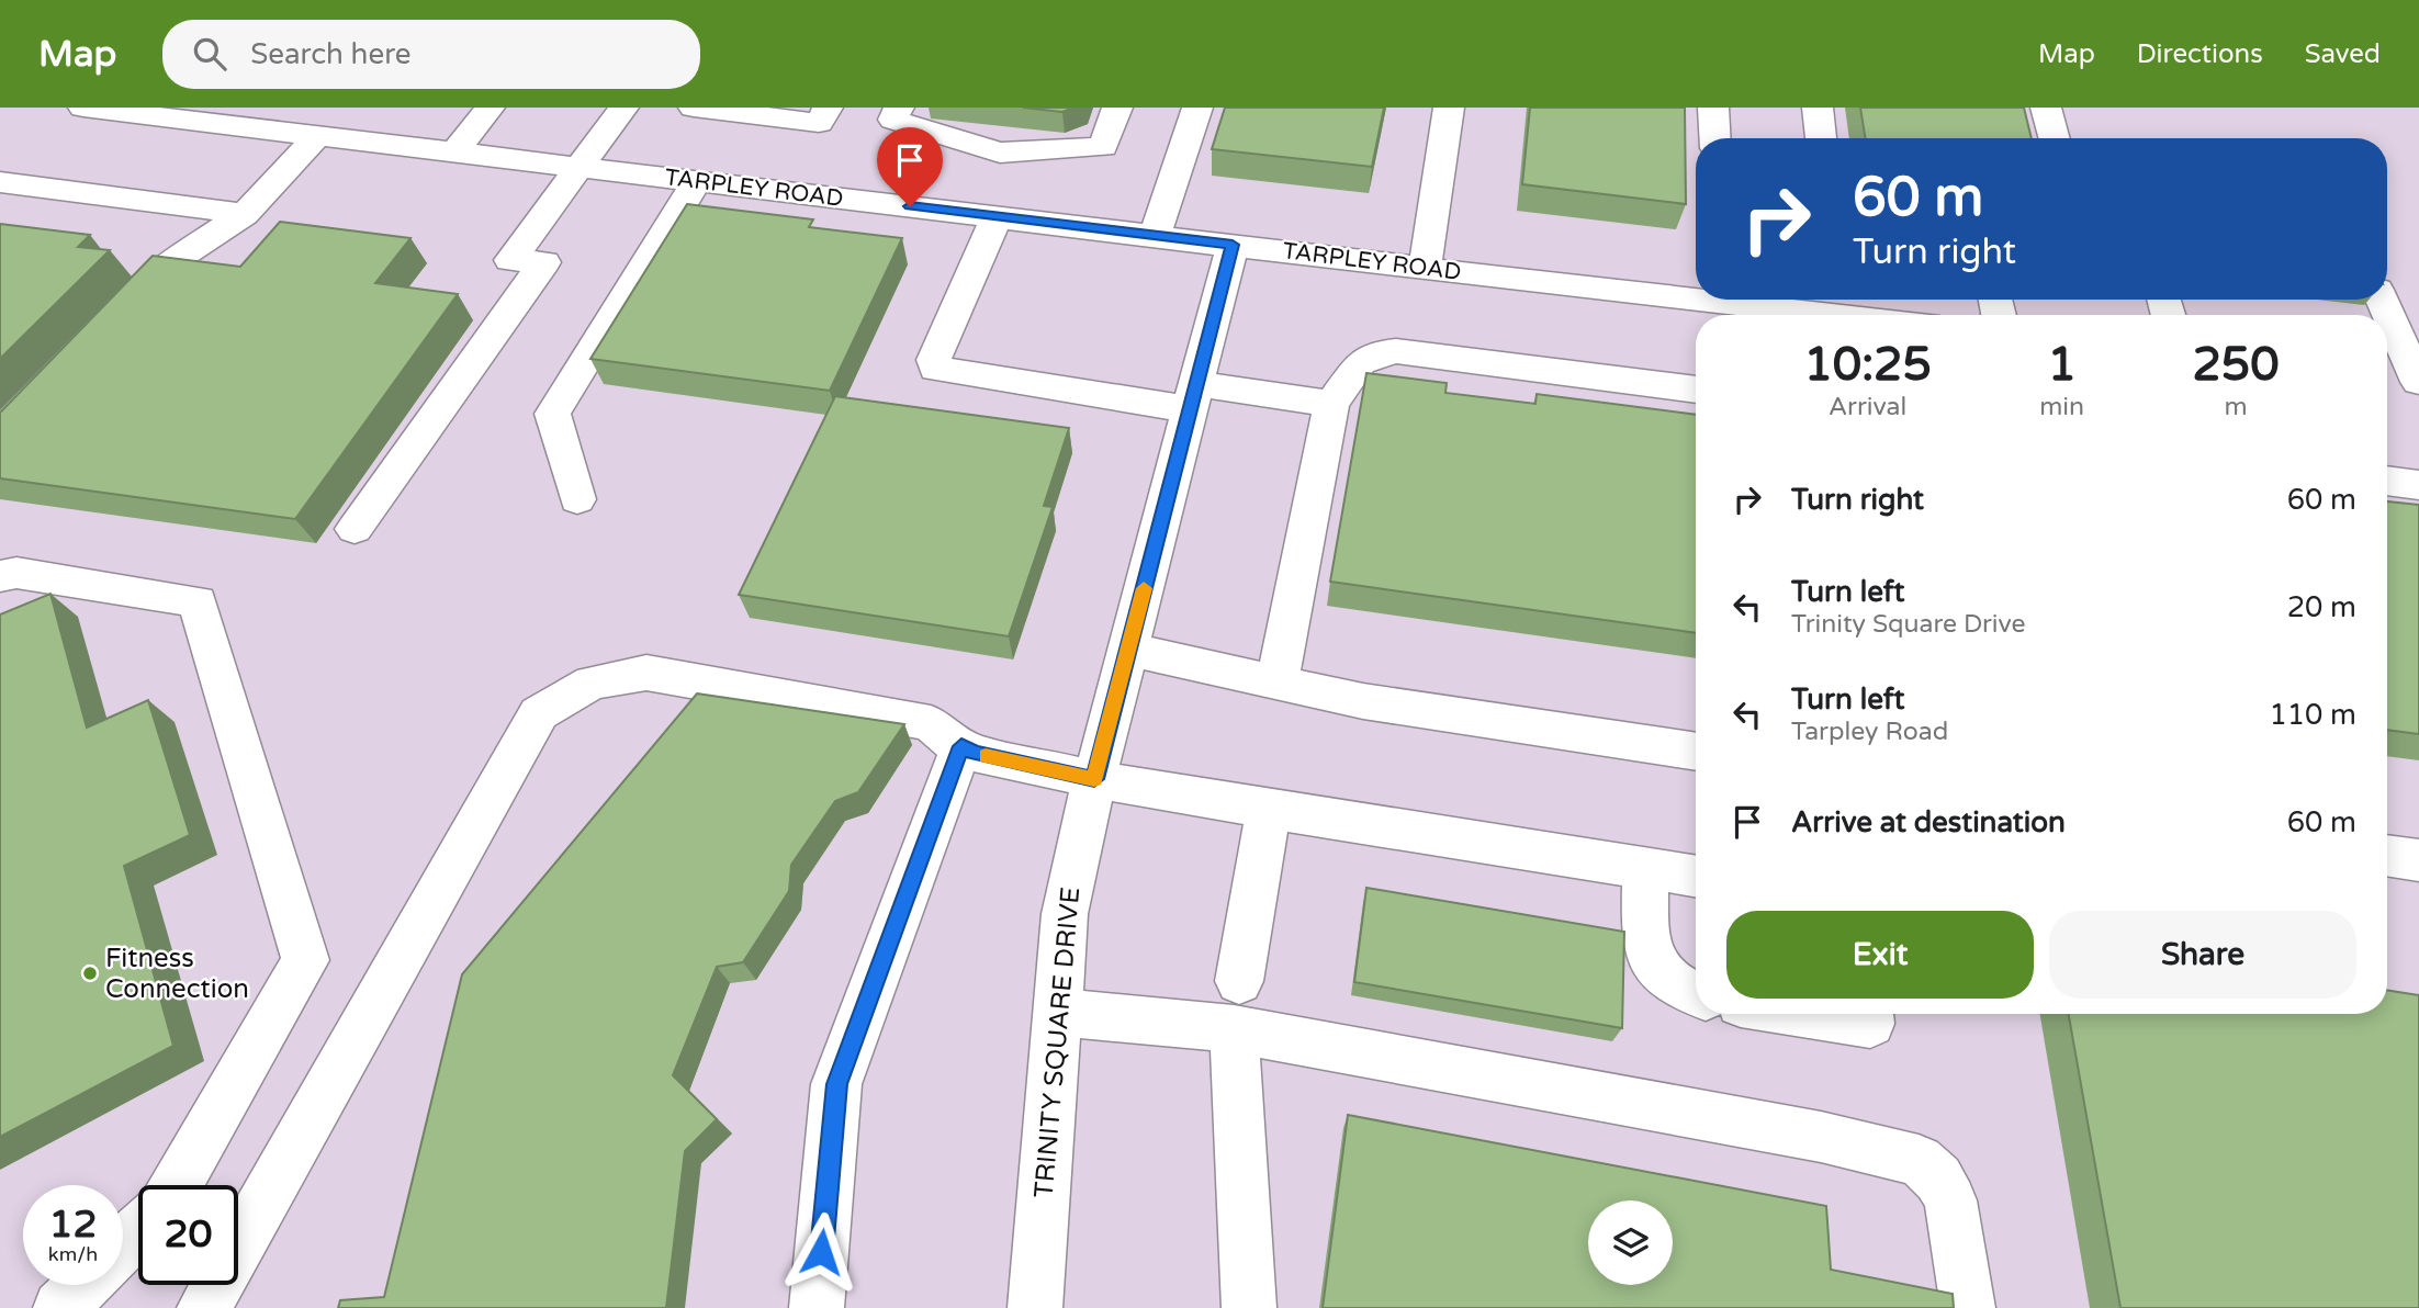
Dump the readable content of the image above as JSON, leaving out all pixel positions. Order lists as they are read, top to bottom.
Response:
{
  "streets": {
    "street": ["TARPLEY ROAD", "TRINITY SQUARE DRIVE"]
  },
  "crossings": [
    ["TARPLEY ROAD", "TRINITY SQUARE DRIVE"]
  ],
  "places": ["Fitness Connection"],
  "page": {
    "header": "Map",
    "search": "Search here",
    "nav": ["Map", "Directions", "Saved"],
    "turn": ["60 m", "Turn right"],
    "eta": [
      "10:25",
      "Arrival",
      "1",
      "min",
      "250",
      "m"
    ],
    "list": [
      {
        "name": "Turn right",
        "value": "60 m"
      },
      {
        "name": "Turn left",
        "note": "Trinity Square Drive",
        "value": "20 m"
      },
      {
        "name": "Turn left",
        "note": "Tarpley Road",
        "value": "110 m"
      },
      {
        "name": "Arrive at destination",
        "value": "60 m"
      }
    ],
    "buttons": ["Exit", "Share"],
    "speed": "12 km/h",
    "limit": "20"
  }
}
